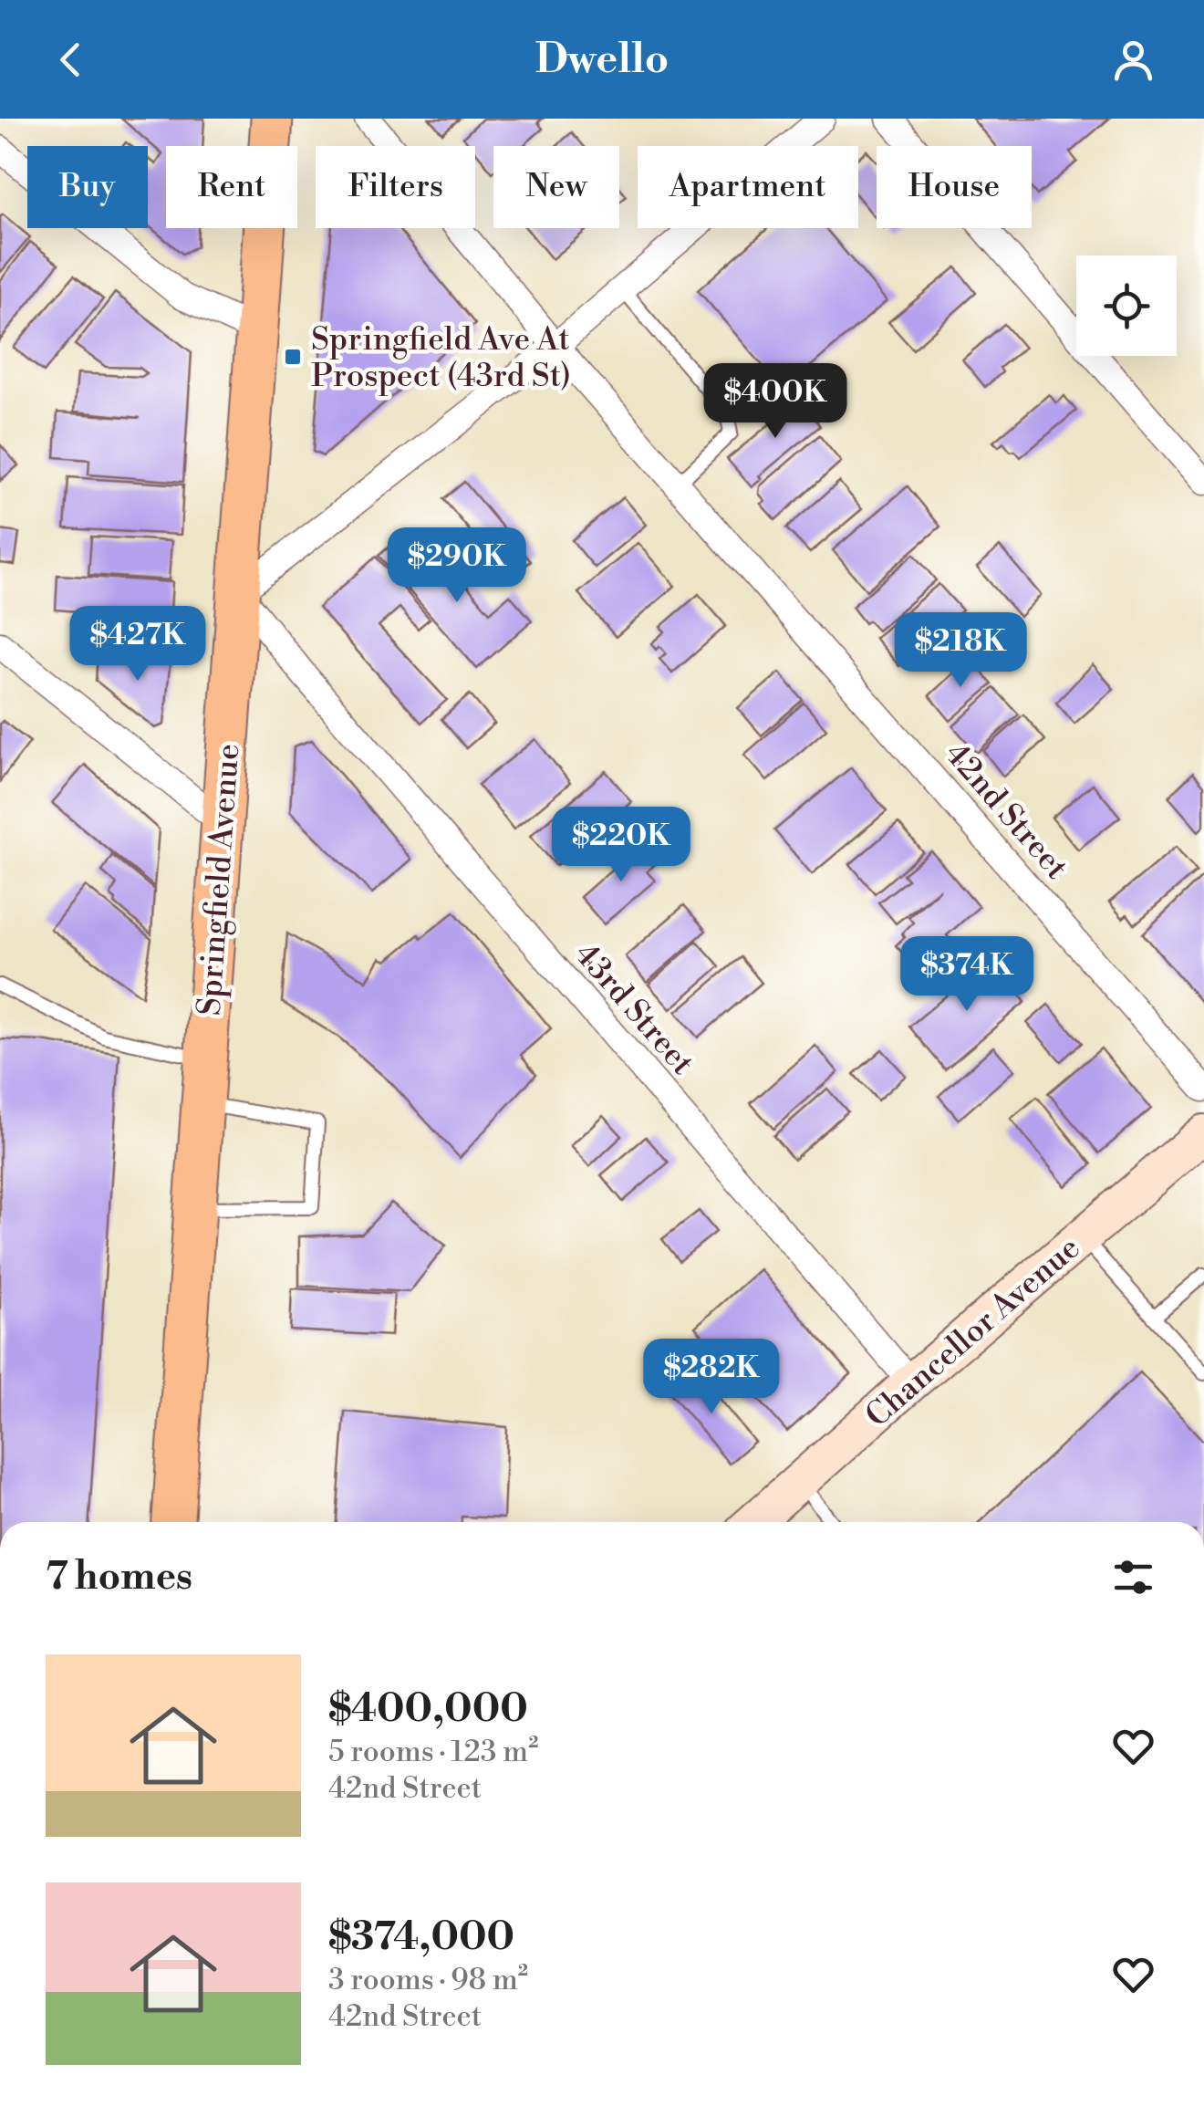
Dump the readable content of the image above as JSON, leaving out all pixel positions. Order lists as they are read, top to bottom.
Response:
{
  "streets": {
    "main road": ["Springfield Avenue", "Chancellor Avenue"],
    "street": ["42nd Street", "43rd Street"]
  },
  "crossings": [
    ["Springfield Avenue", "43rd Street"],
    ["43rd Street", "Chancellor Avenue"]
  ],
  "places": {
    "transit": ["Springfield Ave At Prospect (43rd St)"]
  },
  "page": {
    "header": "Dwello",
    "chip": [
      "Buy",
      "Rent",
      "Filters",
      "New",
      "Apartment",
      "House"
    ],
    "price": [
      "$400K",
      "$290K",
      "$427K",
      "$218K",
      "$220K",
      "$374K",
      "$282K"
    ],
    "heading": "7 homes",
    "list": [
      {
        "name": "$400,000",
        "note": "5 rooms · 123 m² · 42nd Street"
      },
      {
        "name": "$374,000",
        "note": "3 rooms · 98 m² · 42nd Street"
      }
    ]
  }
}
